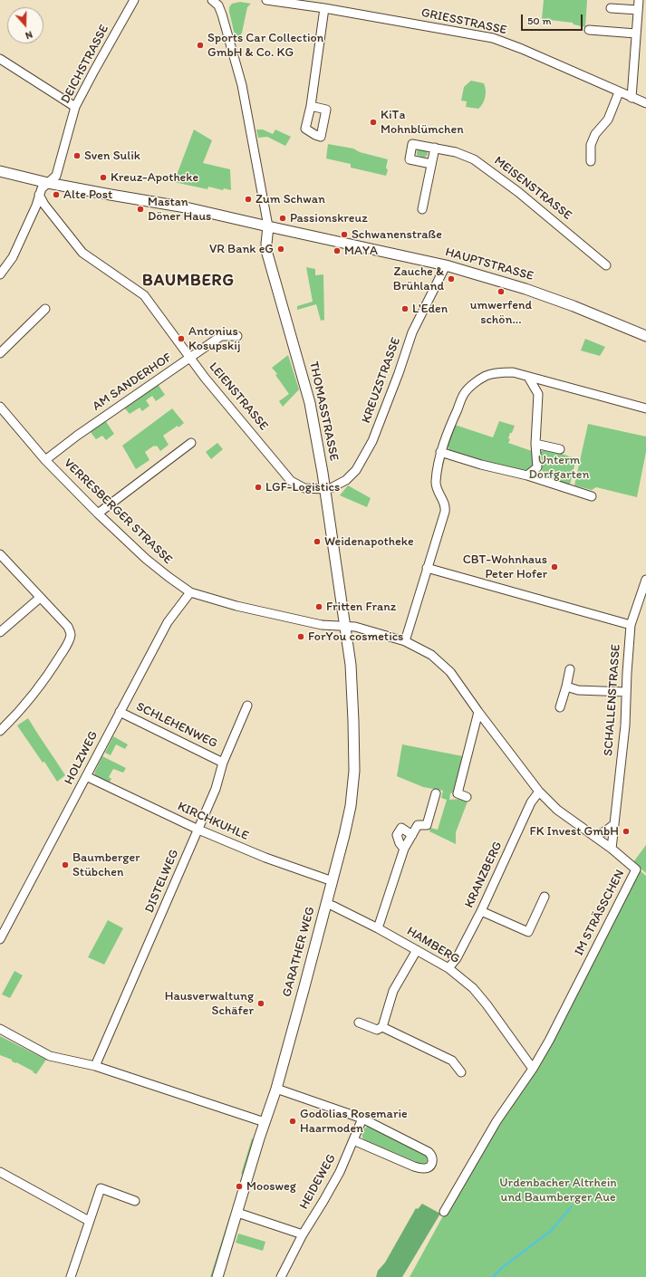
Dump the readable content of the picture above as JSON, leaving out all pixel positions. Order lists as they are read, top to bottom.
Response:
{
  "streets": {
    "street": [
      "GRIESSTRASSE",
      "DEICHSTRASSE",
      "MEISENSTRASSE",
      "HAUPTSTRASSE",
      "KREUZSTRASSE",
      "AM SANDERHOF",
      "LEIENSTRASSE",
      "THOMASSTRASSE",
      "VERRESBERGER STRASSE",
      "SCHALLENSTRASSE",
      "SCHLEHENWEG",
      "HOLZWEG",
      "KIRCHKUHLE",
      "KRANZBERG",
      "DISTELWEG",
      "IM STRÄSSCHEN",
      "HAMBERG",
      "GARATHER WEG",
      "HEIDEWEG"
    ]
  },
  "crossings": [
    ["DEICHSTRASSE", "HAUPTSTRASSE"],
    ["DEICHSTRASSE", "LEIENSTRASSE"],
    ["HAUPTSTRASSE", "KREUZSTRASSE"],
    ["HAUPTSTRASSE", "THOMASSTRASSE"],
    ["KREUZSTRASSE", "LEIENSTRASSE"],
    ["KREUZSTRASSE", "THOMASSTRASSE"],
    ["AM SANDERHOF", "LEIENSTRASSE"],
    ["AM SANDERHOF", "VERRESBERGER STRASSE"],
    ["LEIENSTRASSE", "THOMASSTRASSE"],
    ["THOMASSTRASSE", "VERRESBERGER STRASSE"],
    ["THOMASSTRASSE", "IM STRÄSSCHEN"],
    ["THOMASSTRASSE", "GARATHER WEG"],
    ["VERRESBERGER STRASSE", "HOLZWEG"],
    ["VERRESBERGER STRASSE", "IM STRÄSSCHEN"],
    ["VERRESBERGER STRASSE", "GARATHER WEG"],
    ["SCHALLENSTRASSE", "IM STRÄSSCHEN"],
    ["SCHLEHENWEG", "HOLZWEG"],
    ["SCHLEHENWEG", "DISTELWEG"],
    ["HOLZWEG", "KIRCHKUHLE"],
    ["KIRCHKUHLE", "DISTELWEG"],
    ["KIRCHKUHLE", "GARATHER WEG"],
    ["KRANZBERG", "IM STRÄSSCHEN"],
    ["KRANZBERG", "HAMBERG"],
    ["IM STRÄSSCHEN", "HAMBERG"],
    ["IM STRÄSSCHEN", "GARATHER WEG"],
    ["HAMBERG", "GARATHER WEG"]
  ],
  "districts": ["BAUMBERG"],
  "parks": ["Unterm Dorfgarten", "Urdenbacher Altrhein und Baumberger Aue"],
  "places": [
    "Sports Car Collection GmbH & Co. KG",
    "KiTa Mohnblümchen",
    "Sven Sulik",
    "Kreuz-Apotheke",
    "Alte Post",
    "Zum Schwan",
    "Mastan Döner Haus",
    "Passionskreuz",
    "Schwanenstraße",
    "VR Bank eG",
    "MAYA",
    "Zauche & Brühland",
    "umwerfend schön...",
    "L'Eden",
    "Antonius Kosupskij",
    "LGF-Logistics",
    "Weidenapotheke",
    "CBT-Wohnhaus Peter Hofer",
    "Fritten Franz",
    "ForYou cosmetics",
    "FK Invest GmbH",
    "Baumberger Stübchen",
    "Hausverwaltung Schäfer",
    "Godolias Rosemarie Haarmoden",
    "Moosweg"
  ],
  "scale_bar": "50 m",
  "north": "bottom"
}
